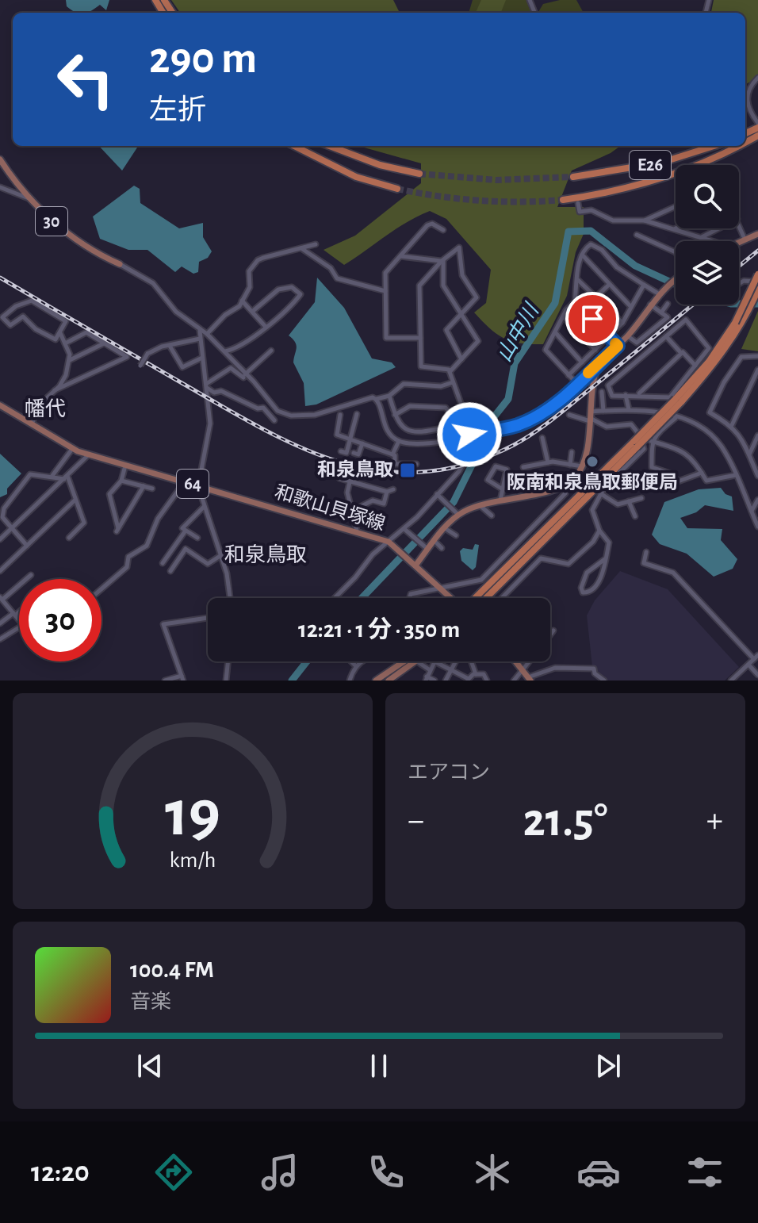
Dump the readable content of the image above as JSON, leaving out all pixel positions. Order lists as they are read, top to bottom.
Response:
{
  "streets": {
    "highway": ["E26"],
    "main road": ["30", "64", "和歌山貝塚線"]
  },
  "districts": ["幡代", "和泉鳥取"],
  "water": ["山中川"],
  "places": {
    "other": ["阪南和泉鳥取郵便局"],
    "transit": ["和泉鳥取"]
  },
  "page": {
    "turn": ["290 m", "左折"],
    "limit": "30",
    "trip": "12:21 · 1 分 · 350 m",
    "tile": "エアコン",
    "heat": ["−", "21.5°", "+"],
    "song": ["100.4 FM", "音楽"],
    "tabs": "12:20",
    "gauge": ["19", "km/h"]
  }
}
